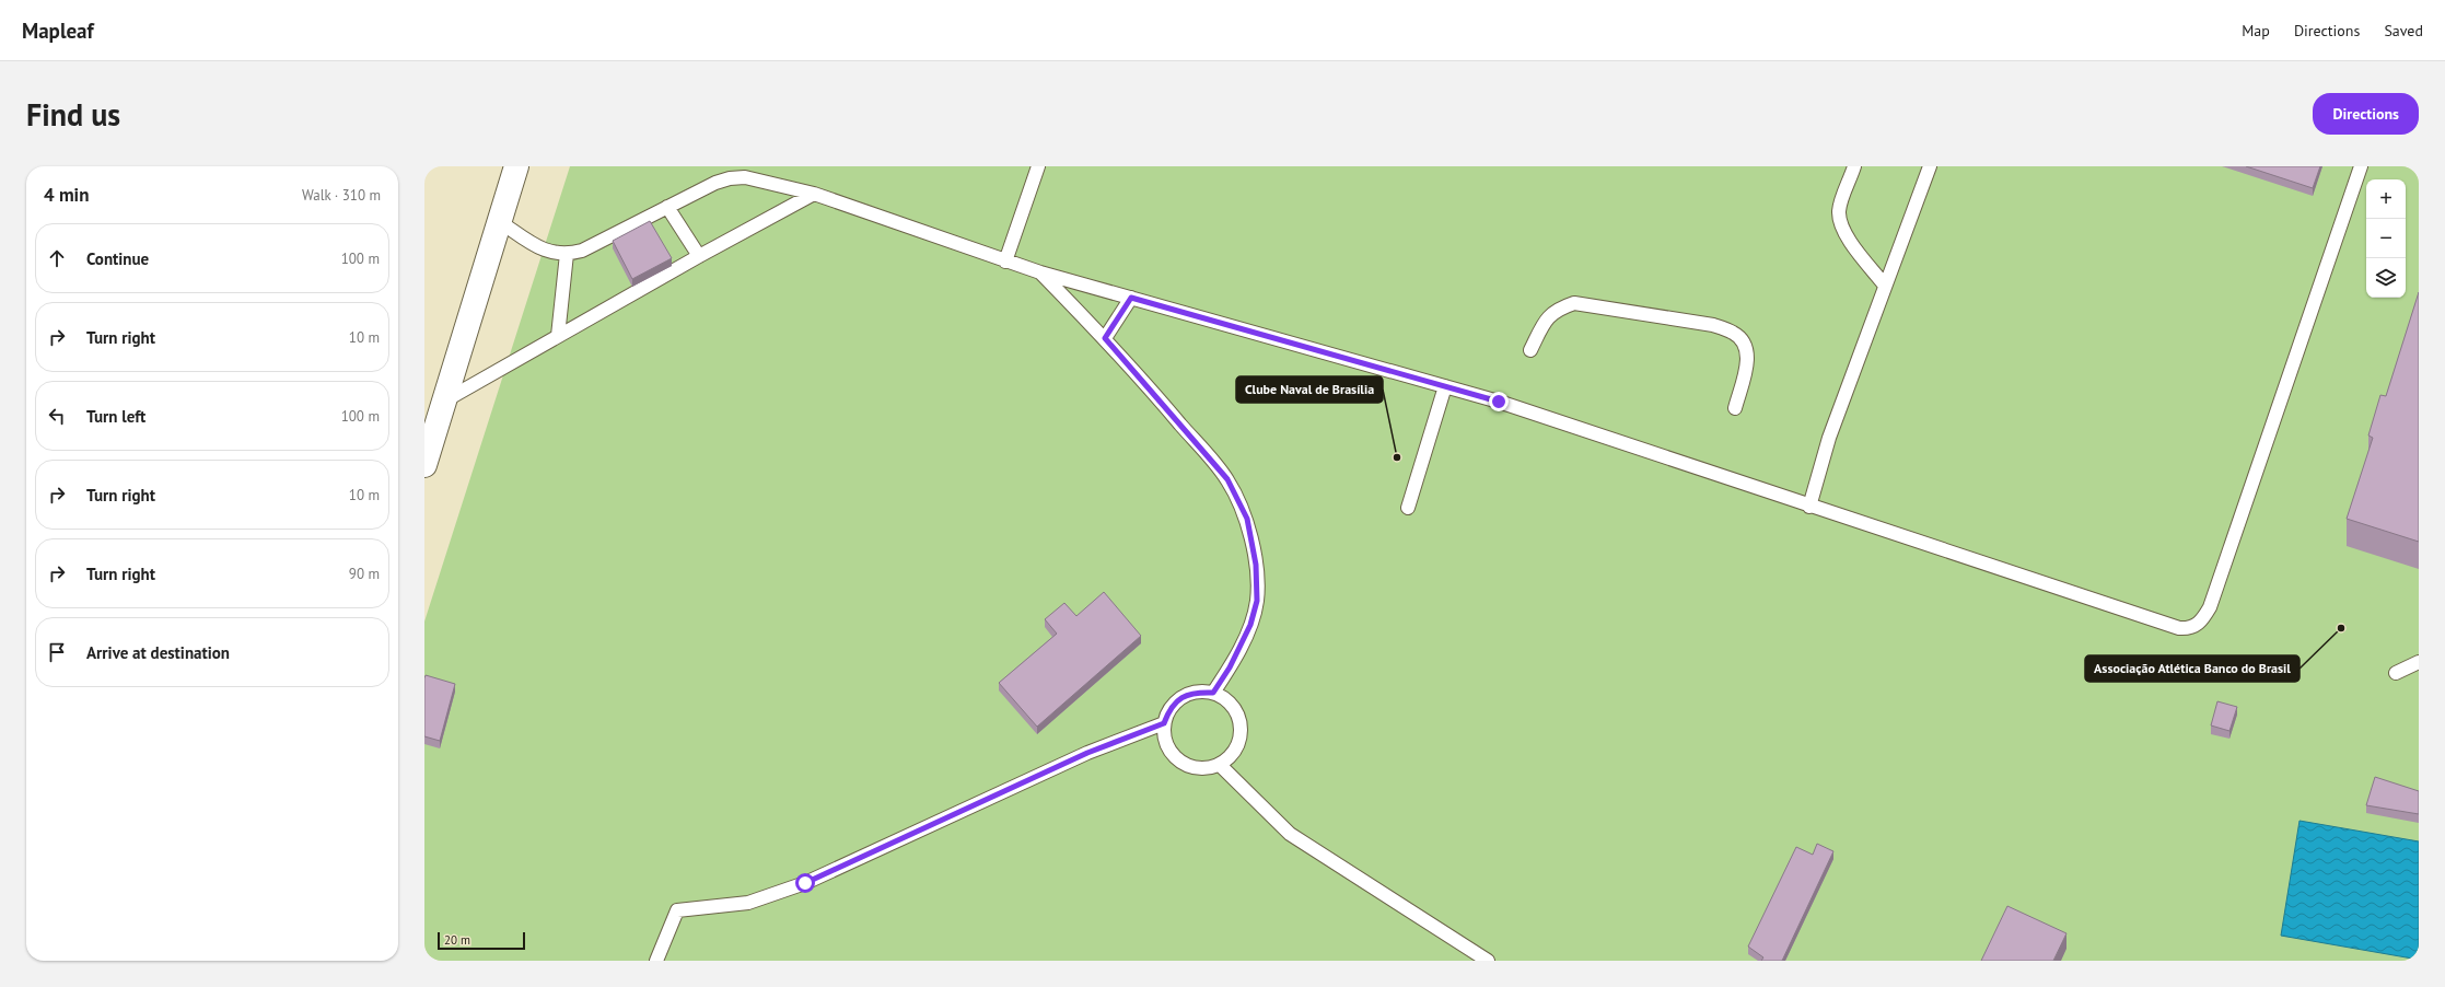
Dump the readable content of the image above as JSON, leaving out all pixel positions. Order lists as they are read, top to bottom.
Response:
{
  "places": ["Clube Naval de Brasília", "Associação Atlética Banco do Brasil"],
  "scale_bar": "20 m",
  "page": {
    "header": "Mapleaf",
    "nav": ["Map", "Directions", "Saved"],
    "buttons": "Directions",
    "title": "Find us",
    "heading": ["4 min", "Walk · 310 m"],
    "map_buttons": ["+", "−"],
    "list": [
      ["Continue", "100 m"],
      ["Turn right", "10 m"],
      ["Turn left", "100 m"],
      ["Turn right", "10 m"],
      ["Turn right", "90 m"],
      "Arrive at destination"
    ],
    "scale": "20 m"
  }
}
